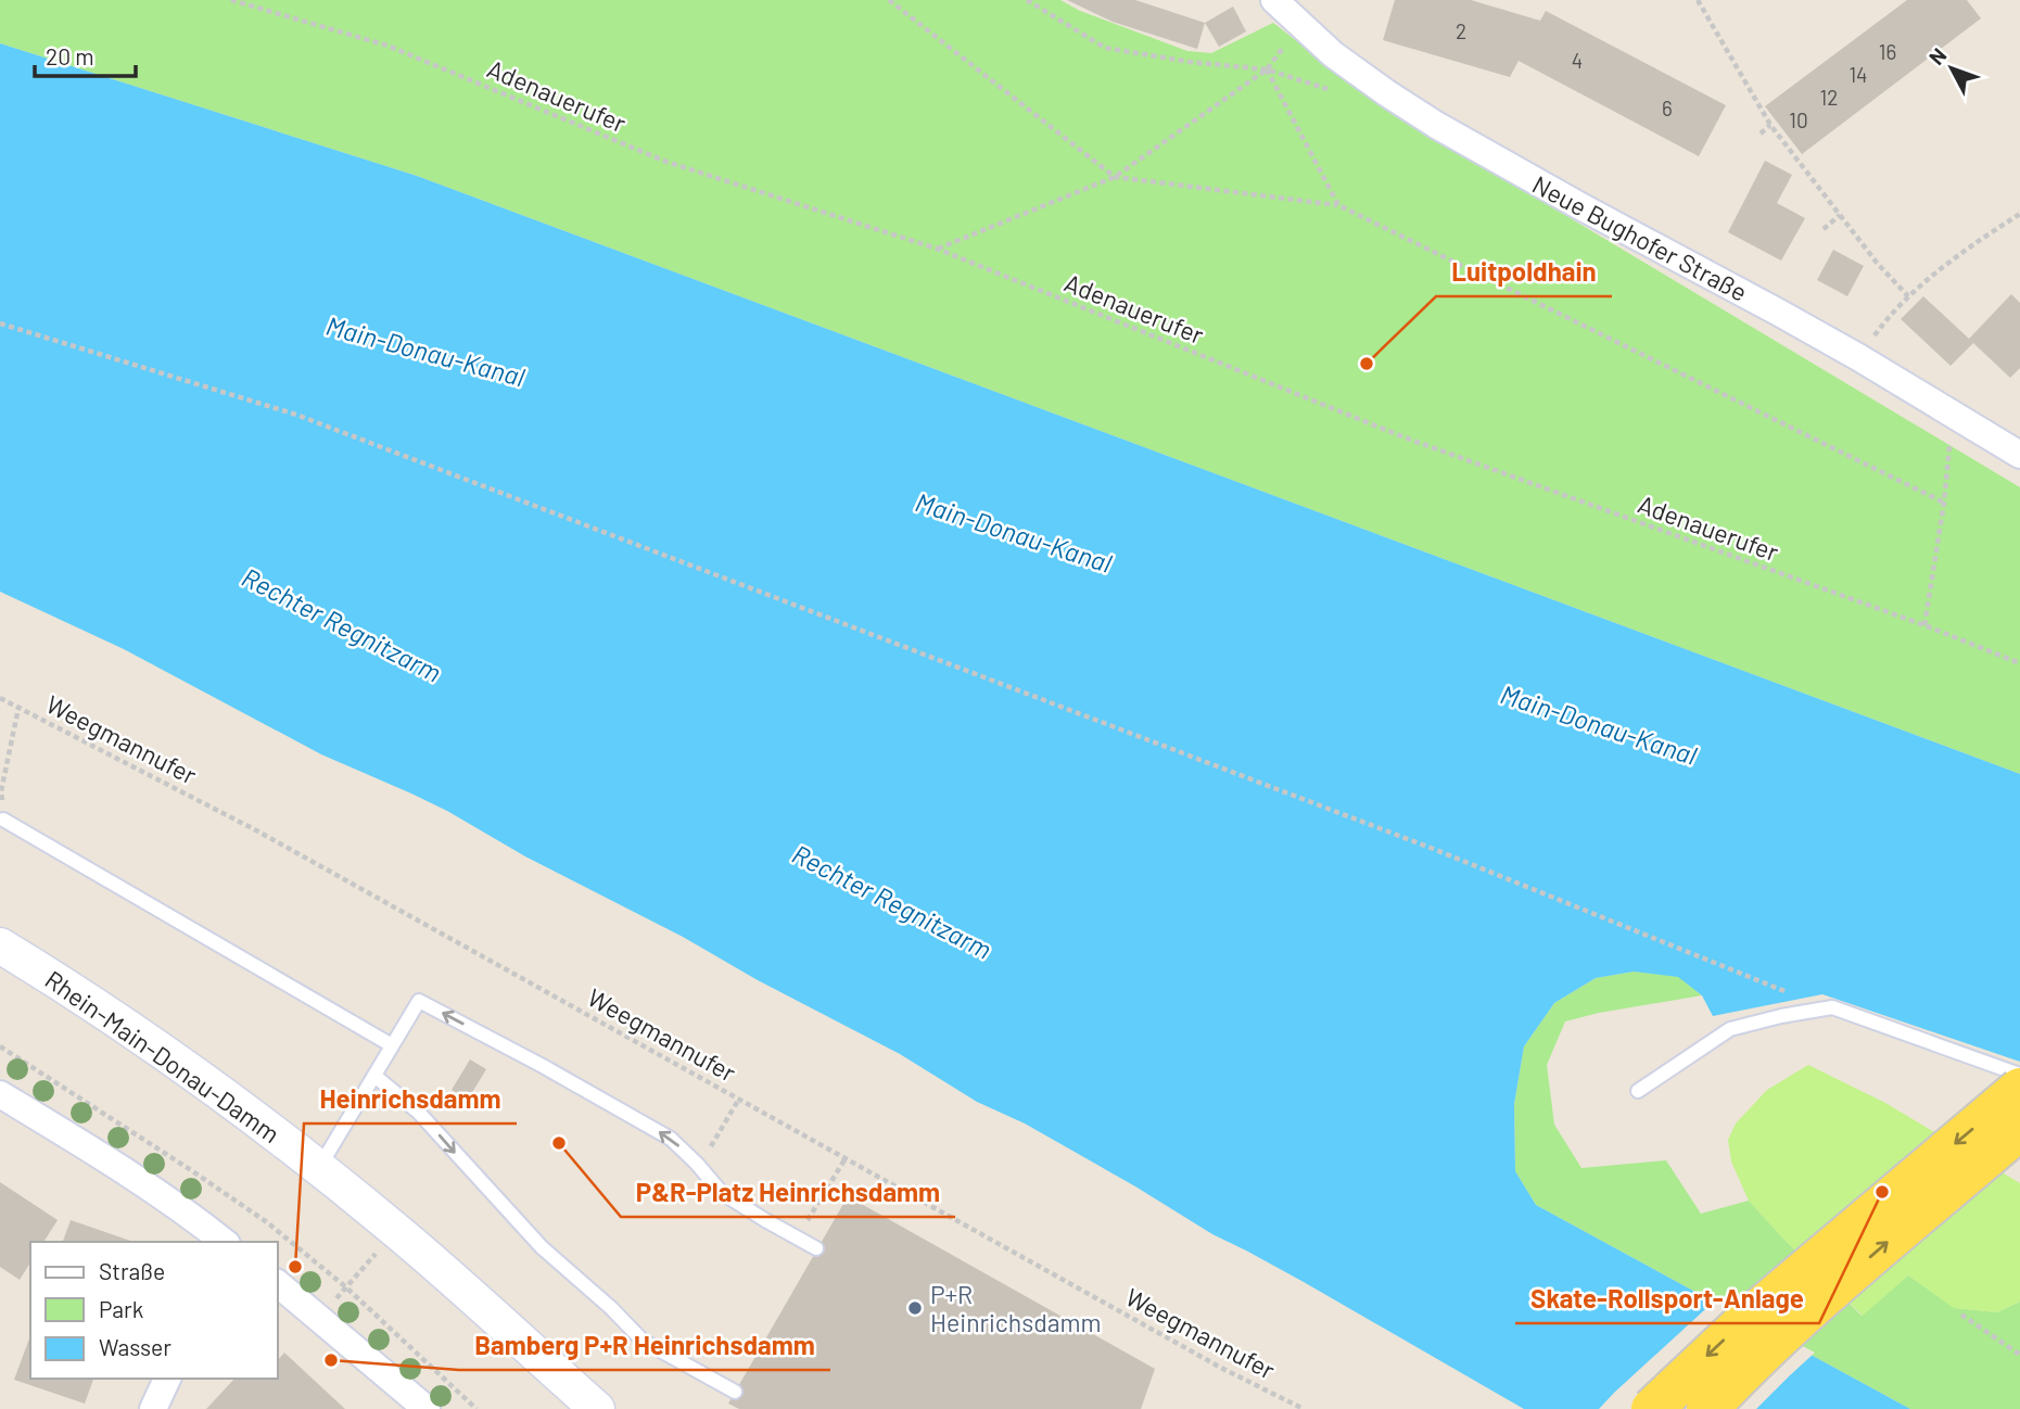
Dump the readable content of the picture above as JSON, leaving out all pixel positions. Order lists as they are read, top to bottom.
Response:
{
  "streets": {
    "street": ["Neue Bughofer Straße", "Rhein-Main-Donau-Damm"],
    "path": ["Adenauerufer", "Weegmannufer"]
  },
  "water": ["Main-Donau-Kanal", "Rechter Regnitzarm"],
  "places": [
    "Luitpoldhain",
    "P&R-Platz Heinrichsdamm",
    "Skate-Rollsport-Anlage",
    "Heinrichsdamm",
    "P+R Heinrichsdamm",
    "Bamberg P+R Heinrichsdamm"
  ],
  "house_numbers": [
    "2",
    "16",
    "4",
    "14",
    "12",
    "6",
    "10"
  ],
  "legend": ["Straße", "Park", "Wasser"],
  "scale_bar": "20 m",
  "north": "top left"
}
